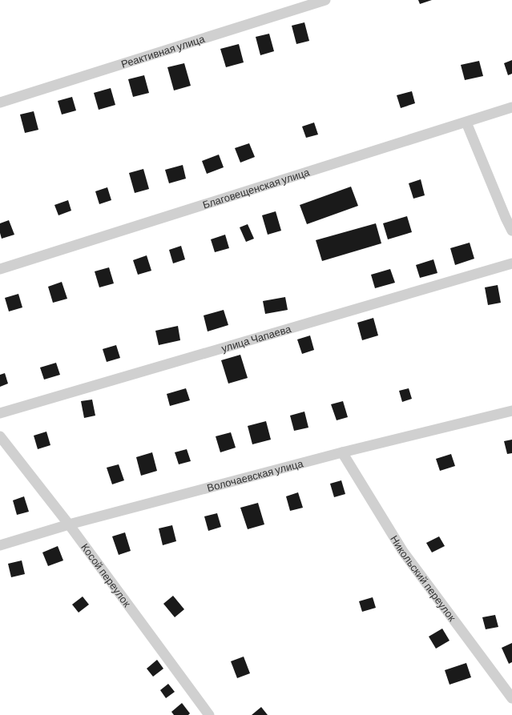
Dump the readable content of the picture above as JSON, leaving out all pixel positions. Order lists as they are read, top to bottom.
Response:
{
  "streets": {
    "street": [
      "Реактивная улица",
      "Благовещенская улица",
      "улица Чапаева",
      "Волочаевская улица",
      "Косой переулок",
      "Никольский переулок"
    ]
  },
  "crossings": [
    ["Волочаевская улица", "Косой переулок"],
    ["Волочаевская улица", "Никольский переулок"]
  ]
}
